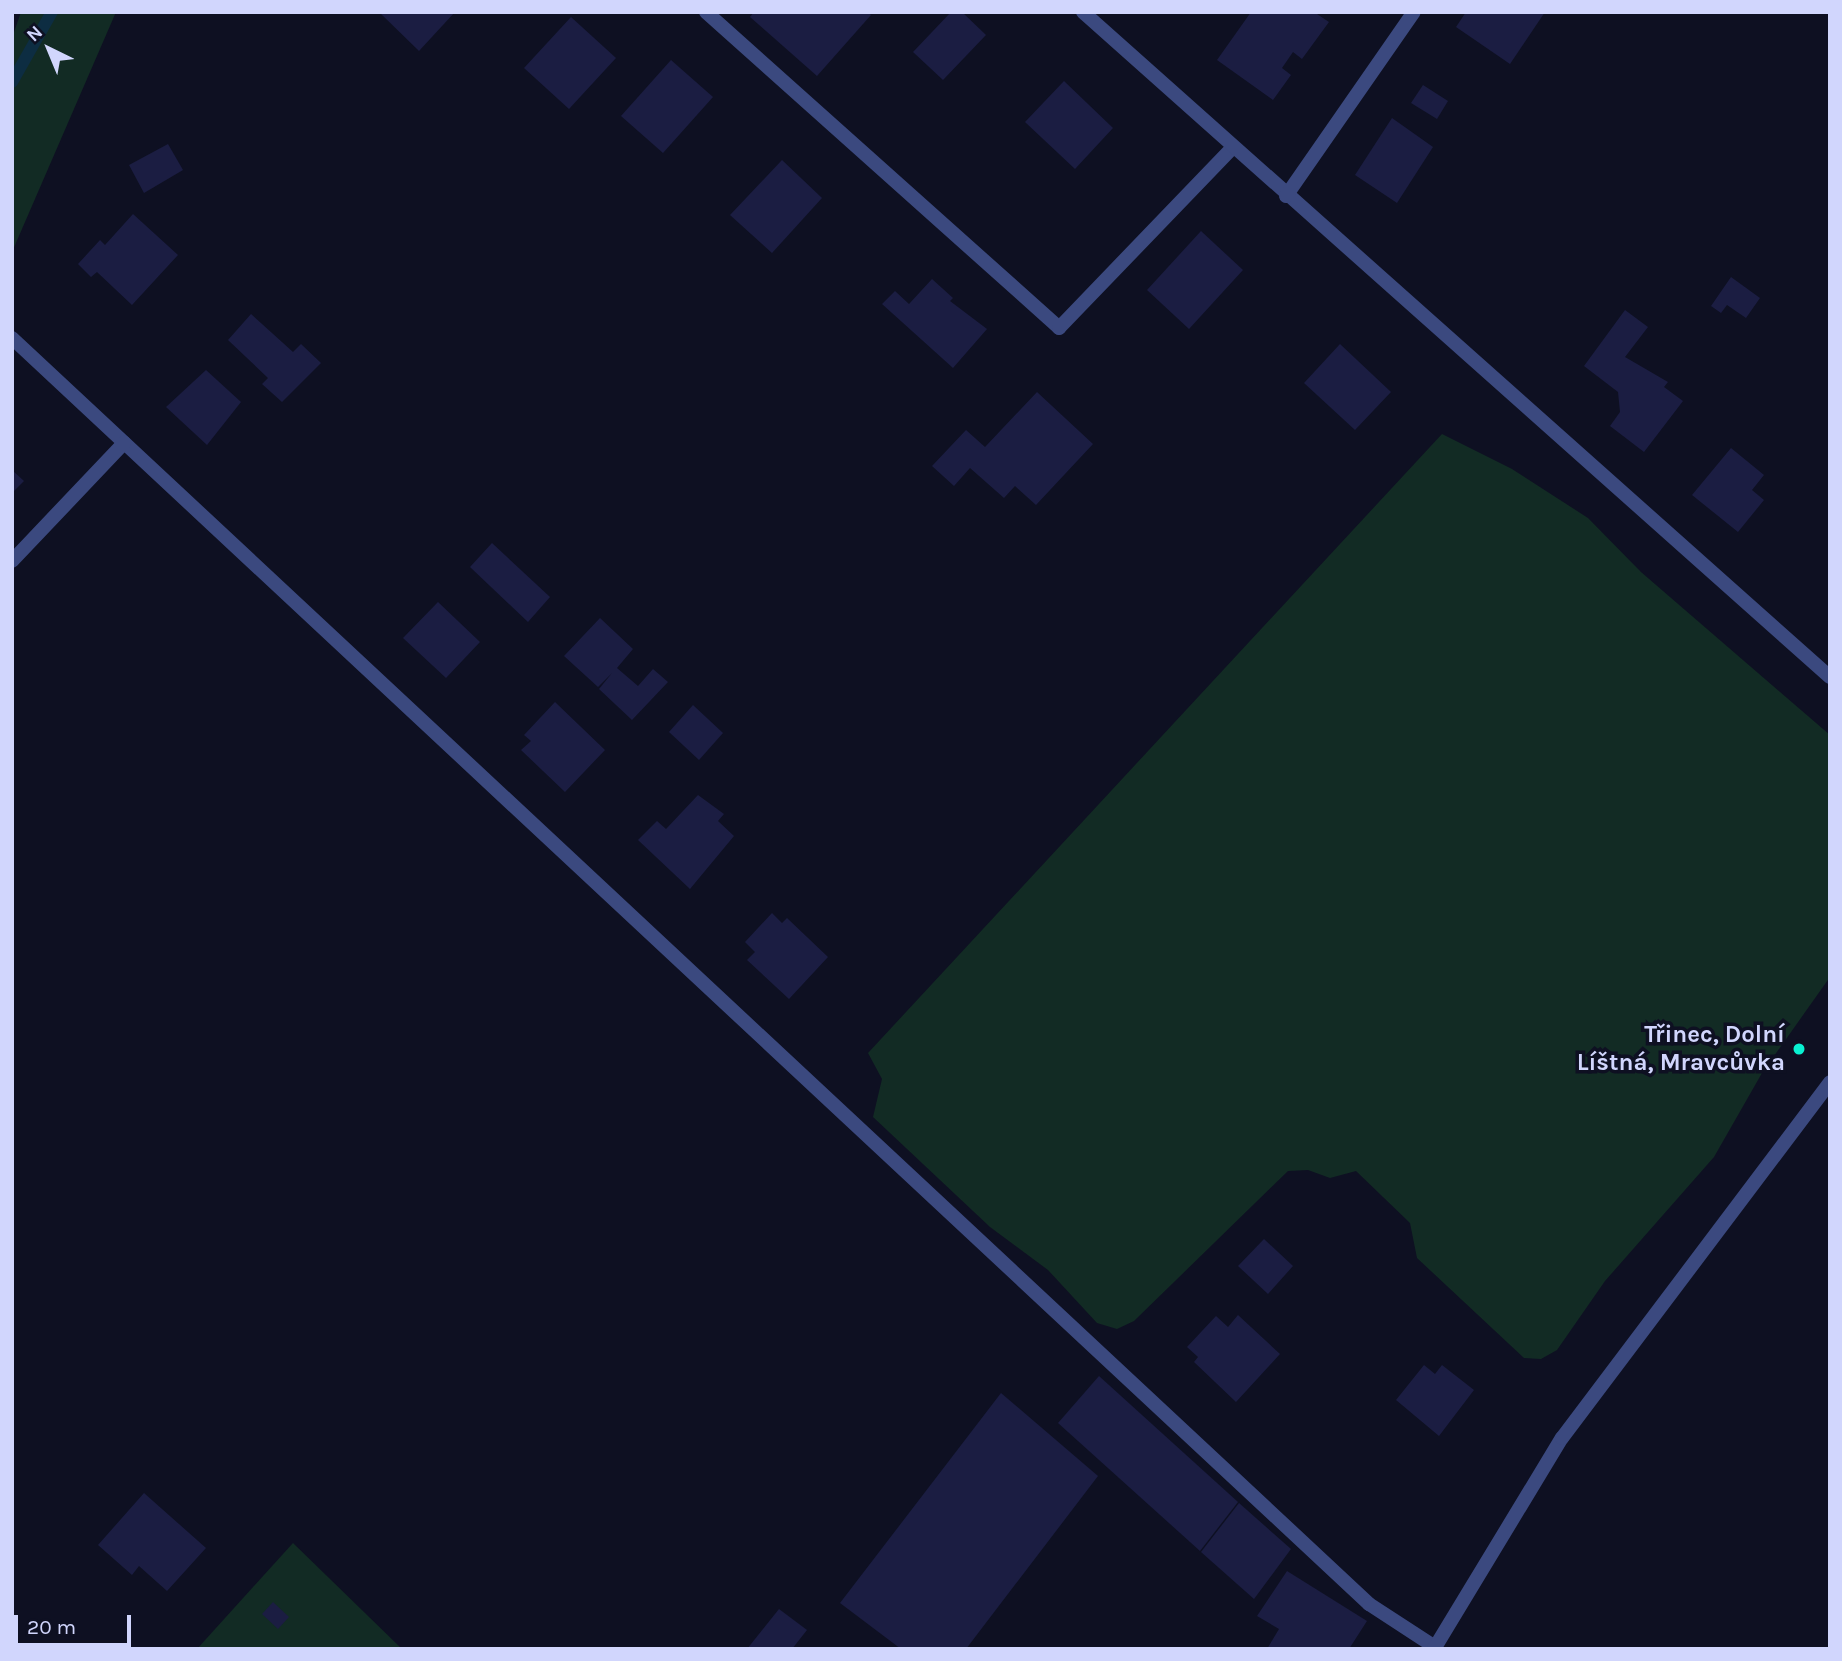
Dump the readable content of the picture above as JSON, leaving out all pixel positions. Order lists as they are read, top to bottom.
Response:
{
  "places": ["Třinec, Dolní Líštná, Mravcůvka"],
  "scale_bar": "20 m",
  "north": "top left"
}
